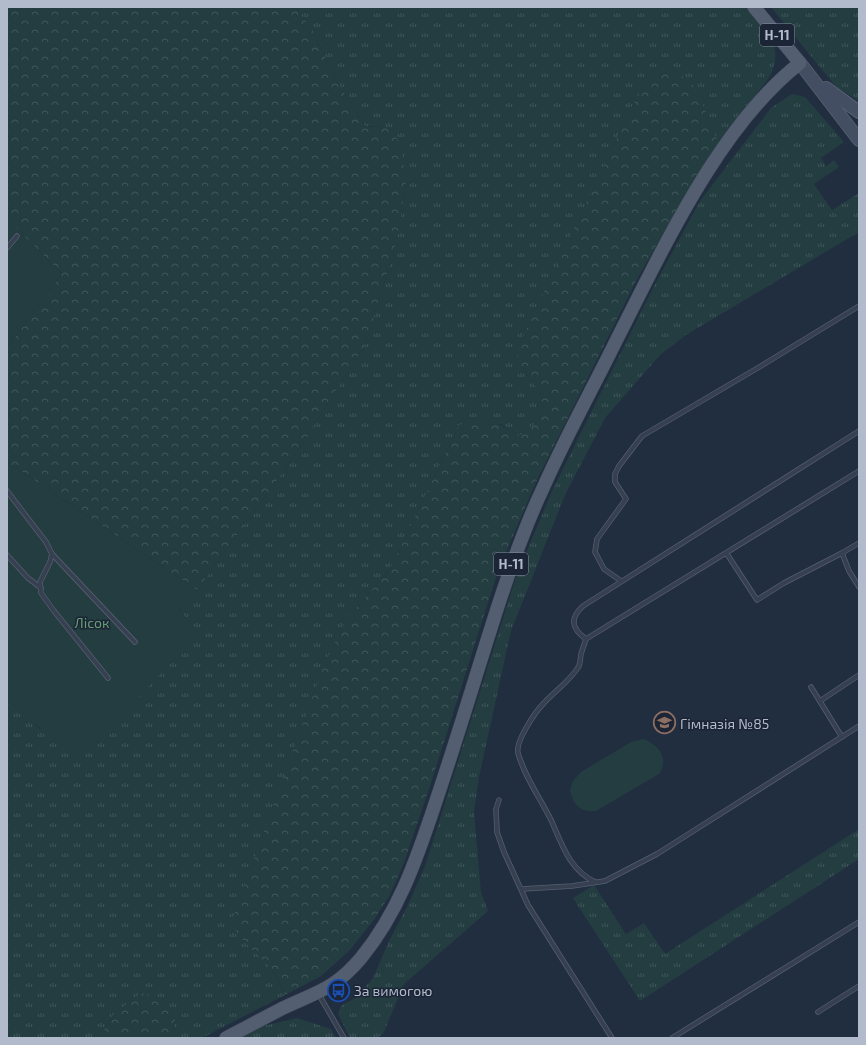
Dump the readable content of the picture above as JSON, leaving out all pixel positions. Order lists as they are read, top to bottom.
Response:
{
  "streets": {
    "main road": ["Н-11"]
  },
  "parks": ["Лісок"],
  "places": {
    "school or university": ["Гімназія №85"],
    "bus stop": ["За вимогою"]
  }
}
